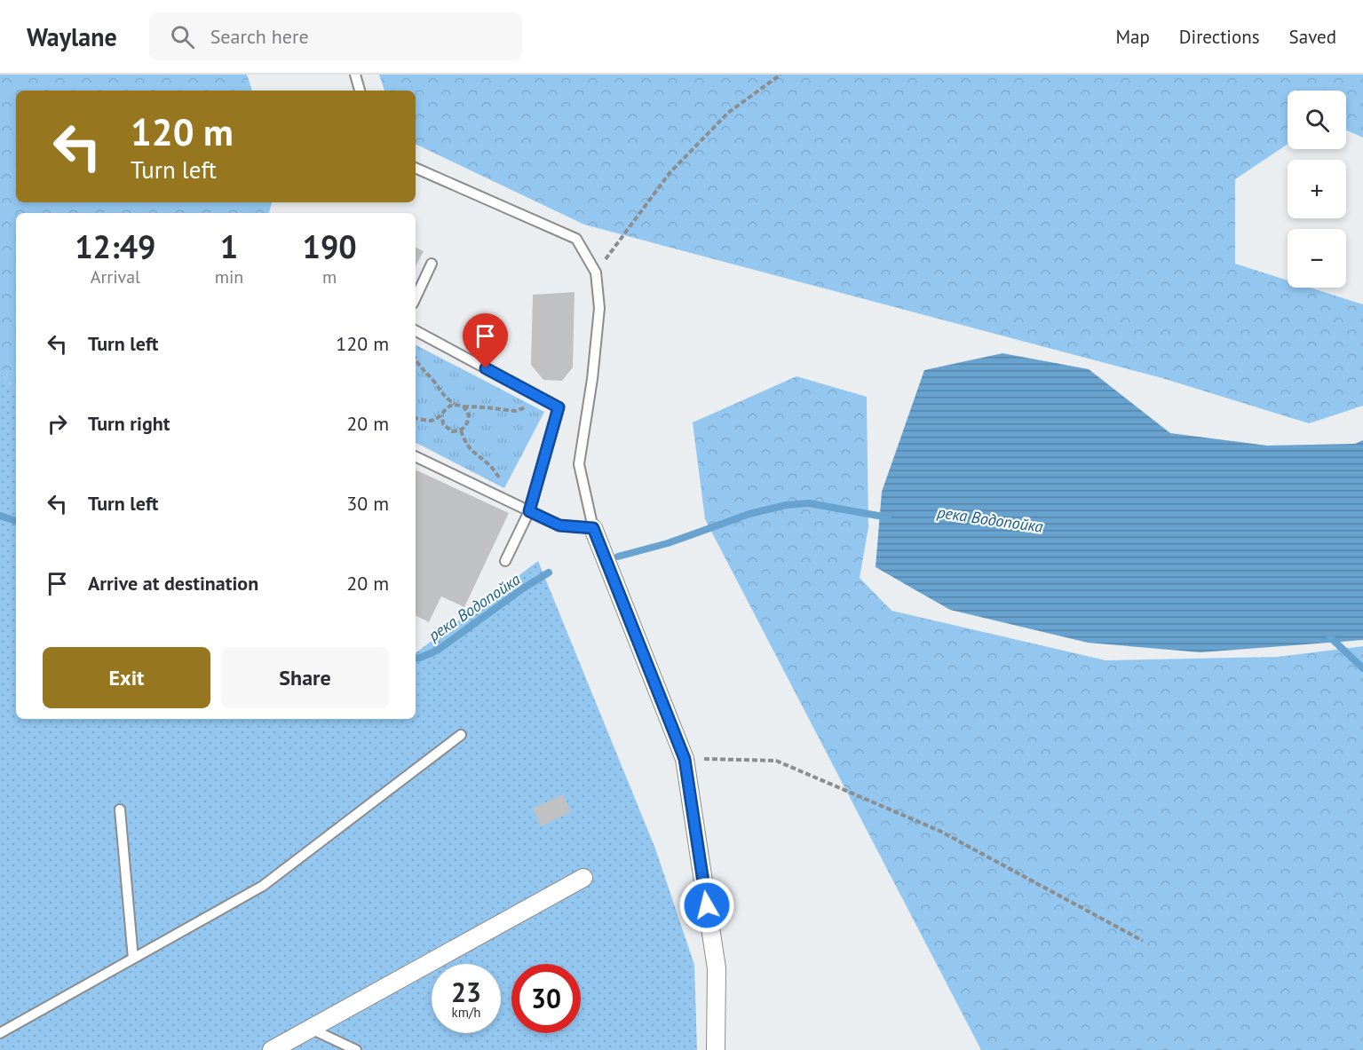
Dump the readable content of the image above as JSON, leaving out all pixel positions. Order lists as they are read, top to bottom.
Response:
{
  "water": ["река Водопойка"],
  "page": {
    "header": "Waylane",
    "search": "Search here",
    "nav": ["Map", "Directions", "Saved"],
    "map_buttons": ["+", "−"],
    "turn": ["120 m", "Turn left"],
    "eta": [
      "12:49",
      "Arrival",
      "1",
      "min",
      "190",
      "m"
    ],
    "list": [
      {
        "name": "Turn left",
        "value": "120 m"
      },
      {
        "name": "Turn right",
        "value": "20 m"
      },
      {
        "name": "Turn left",
        "value": "30 m"
      },
      {
        "name": "Arrive at destination",
        "value": "20 m"
      }
    ],
    "buttons": ["Exit", "Share"],
    "speed": "23 km/h",
    "limit": "30"
  }
}
